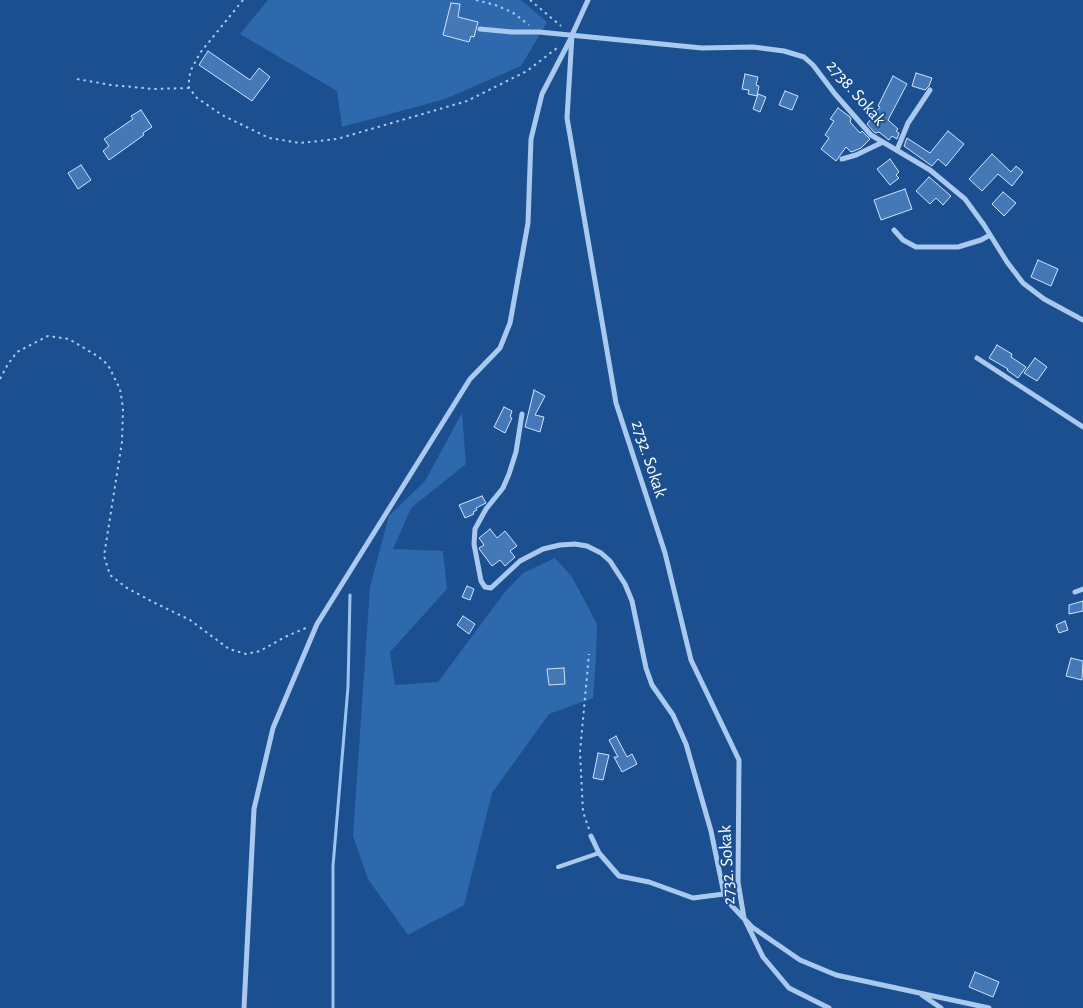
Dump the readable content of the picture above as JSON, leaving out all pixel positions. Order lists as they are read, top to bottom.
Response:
{
  "streets": {
    "street": ["2738. Sokak", "2732. Sokak"]
  },
  "crossings": [
    ["2738. Sokak", "2732. Sokak"]
  ]
}
